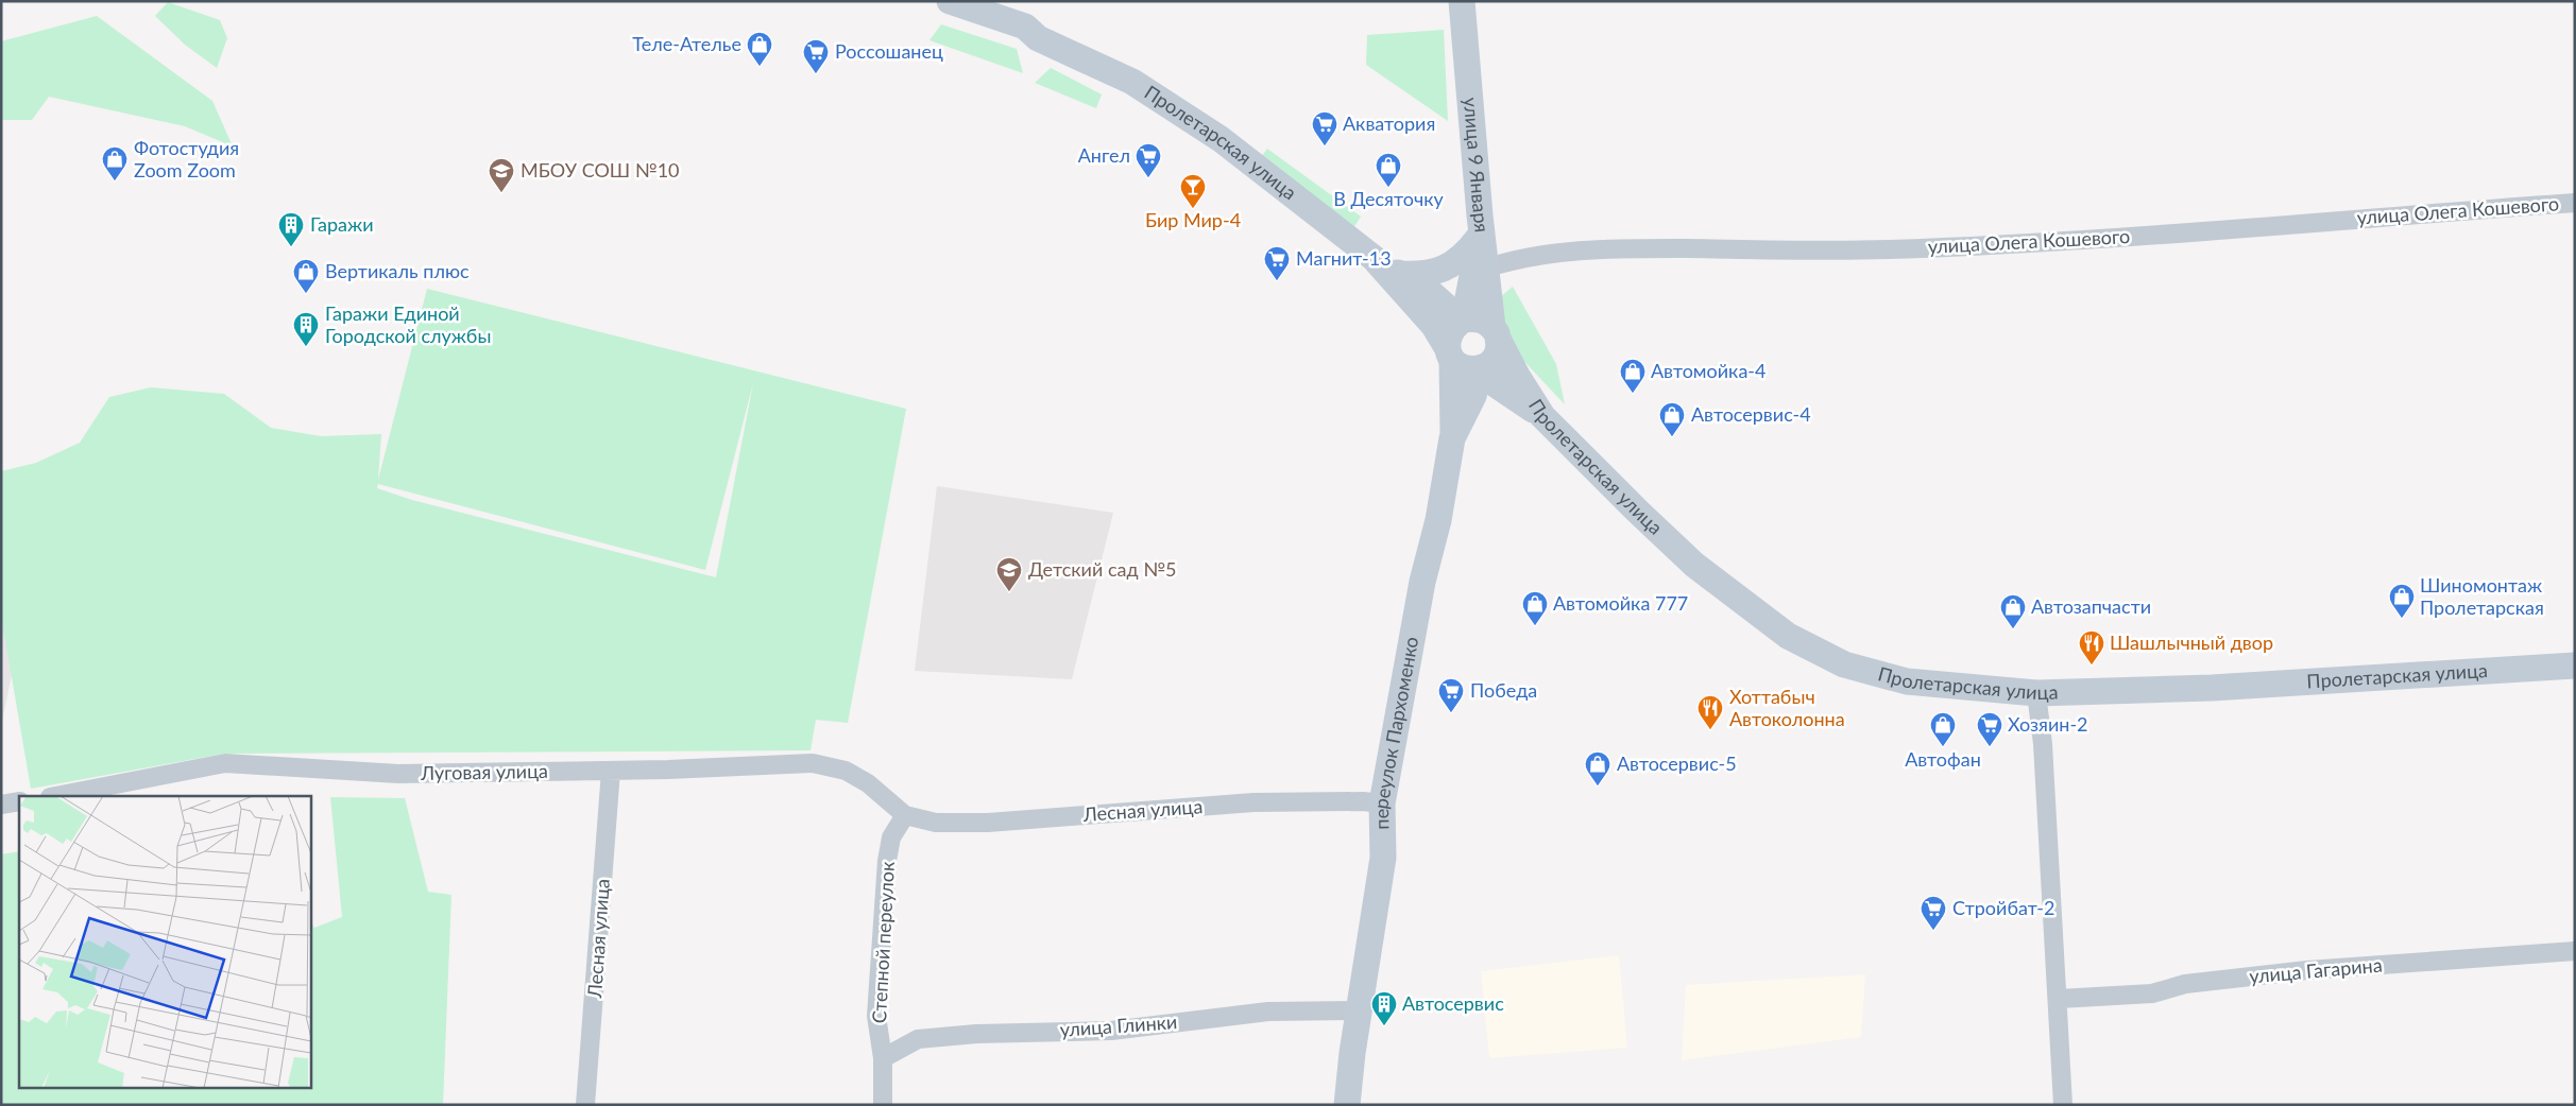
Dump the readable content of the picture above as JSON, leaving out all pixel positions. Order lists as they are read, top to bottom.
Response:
{
  "streets": {
    "main road": ["Пролетарская улица", "улица 9 Января", "переулок Пархоменко"],
    "street": [
      "улица Олега Кошевого",
      "Луговая улица",
      "Лесная улица",
      "Степной переулок",
      "улица Гагарина",
      "улица Глинки"
    ]
  },
  "crossings": [
    ["Пролетарская улица", "улица 9 Января"],
    ["Пролетарская улица", "переулок Пархоменко"],
    ["улица 9 Января", "улица Олега Кошевого"],
    ["улица 9 Января", "переулок Пархоменко"],
    ["переулок Пархоменко", "Лесная улица"],
    ["переулок Пархоменко", "улица Глинки"],
    ["Луговая улица", "Лесная улица"],
    ["Луговая улица", "Степной переулок"],
    ["Лесная улица", "Степной переулок"],
    ["Степной переулок", "улица Глинки"]
  ],
  "places": {
    "shop": [
      "Теле-Ателье",
      "Фотостудия Zoom Zoom",
      "В Десяточку",
      "Вертикаль плюс",
      "Автомойка-4",
      "Автосервис-4",
      "Шиномонтаж Пролетарская",
      "Автомойка 777",
      "Автозапчасти",
      "Автофан",
      "Автосервис-5"
    ],
    "supermarket": [
      "Россошанец",
      "Акватория",
      "Ангел",
      "Магнит-13",
      "Победа",
      "Хозяин-2",
      "Стройбат-2"
    ],
    "school or university": ["МБОУ СОШ №10", "Детский сад №5"],
    "bar": ["Бир Мир-4"],
    "building": ["Гаражи", "Гаражи Единой Городской службы", "Автосервис"],
    "restaurant": ["Шашлычный двор", "Хоттабыч Автоколонна"]
  }
}
